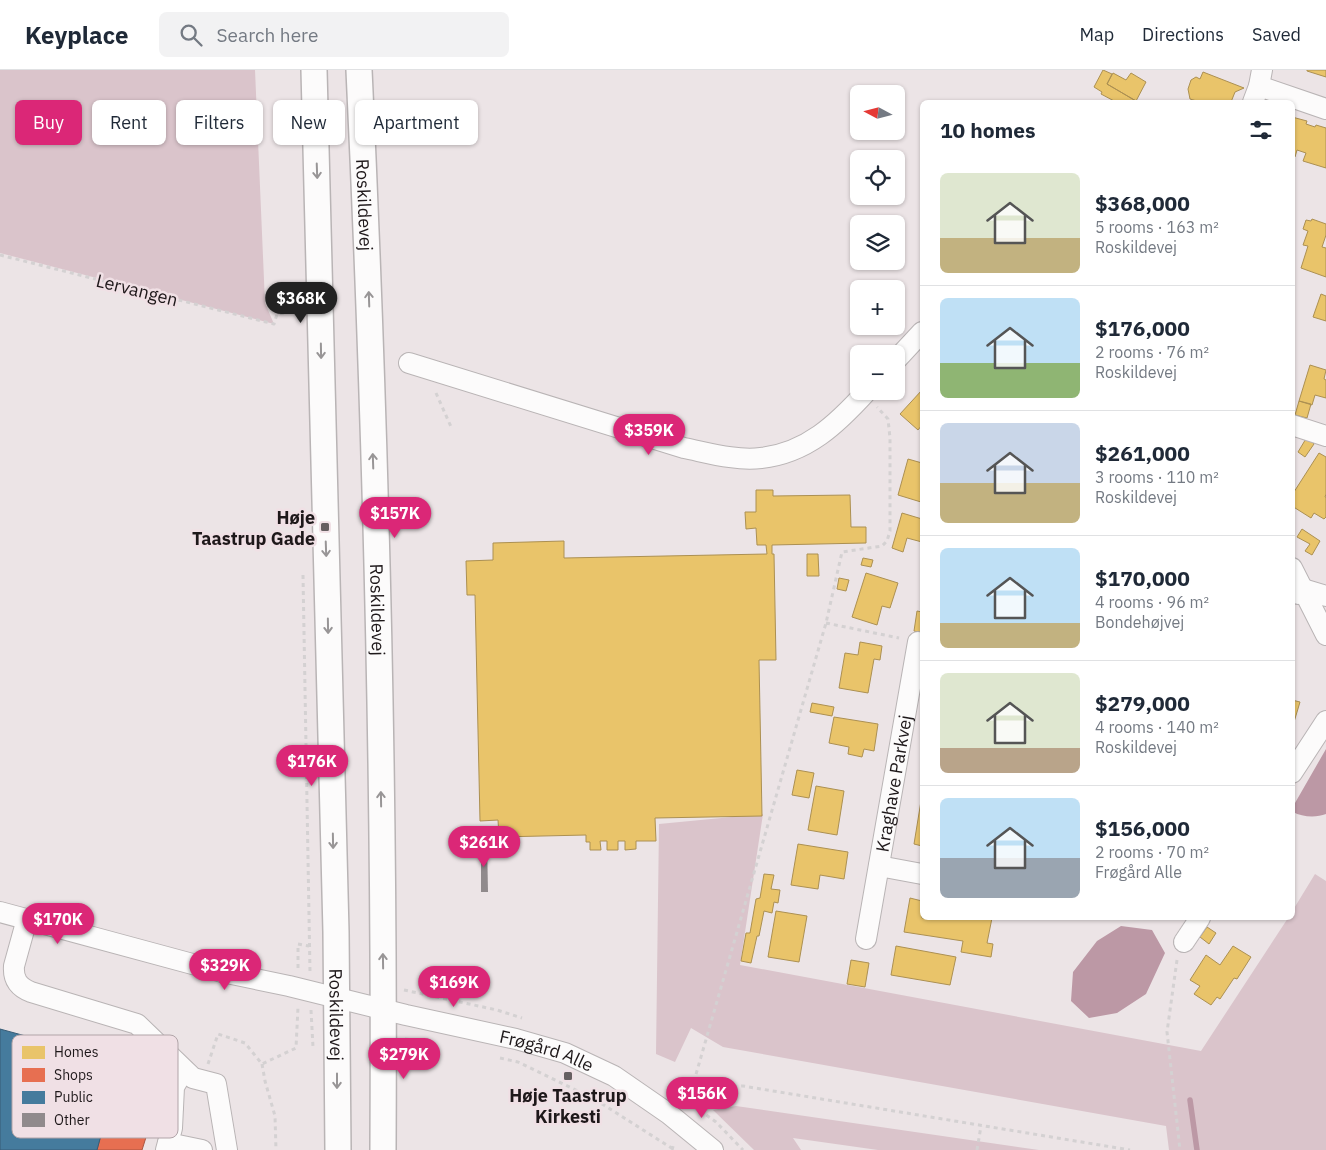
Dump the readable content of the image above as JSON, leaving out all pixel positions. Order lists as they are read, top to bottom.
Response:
{
  "streets": {
    "main road": ["Roskildevej"],
    "street": ["Kraghave Parkvej", "Frøgård Alle"],
    "path": ["Lervangen"]
  },
  "crossings": [
    ["Roskildevej", "Frøgård Alle"]
  ],
  "places": {
    "transit": ["Høje Taastrup Gade", "Høje Taastrup Kirkesti"]
  },
  "legend": [
    "Homes",
    "Shops",
    "Public",
    "Other"
  ],
  "north": "left",
  "page": {
    "header": "Keyplace",
    "search": "Search here",
    "nav": ["Map", "Directions", "Saved"],
    "map_buttons": ["+", "−"],
    "chip": [
      "Buy",
      "Rent",
      "Filters",
      "New",
      "Apartment"
    ],
    "heading": "10 homes",
    "list": [
      {
        "name": "$368,000",
        "note": "5 rooms · 163 m² · Roskildevej"
      },
      {
        "name": "$176,000",
        "note": "2 rooms · 76 m² · Roskildevej"
      },
      {
        "name": "$261,000",
        "note": "3 rooms · 110 m² · Roskildevej"
      },
      {
        "name": "$170,000",
        "note": "4 rooms · 96 m² · Bondehøjvej"
      },
      {
        "name": "$279,000",
        "note": "4 rooms · 140 m² · Roskildevej"
      },
      {
        "name": "$156,000",
        "note": "2 rooms · 70 m² · Frøgård Alle"
      }
    ],
    "price": [
      "$368K",
      "$359K",
      "$157K",
      "$176K",
      "$261K",
      "$170K",
      "$329K",
      "$169K",
      "$279K",
      "$156K"
    ]
  }
}
